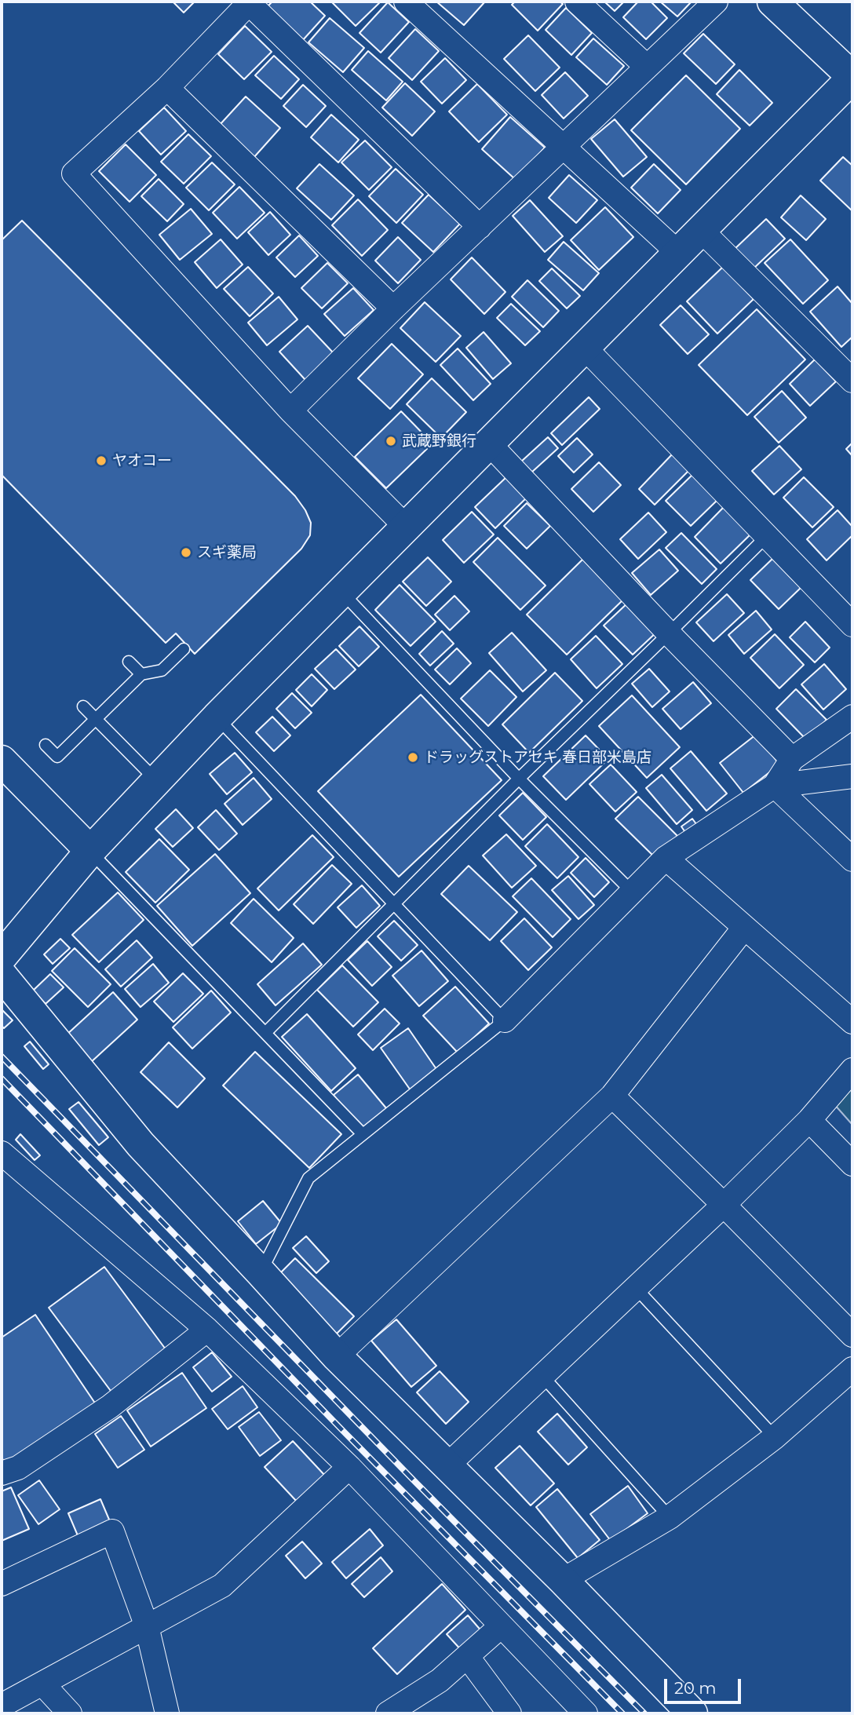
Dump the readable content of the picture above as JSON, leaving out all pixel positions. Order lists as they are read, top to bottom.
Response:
{
  "places": [
    "武蔵野銀行",
    "ヤオコー",
    "スギ薬局",
    "ドラッグストアセキ 春日部米島店"
  ],
  "scale_bar": "20 m"
}
